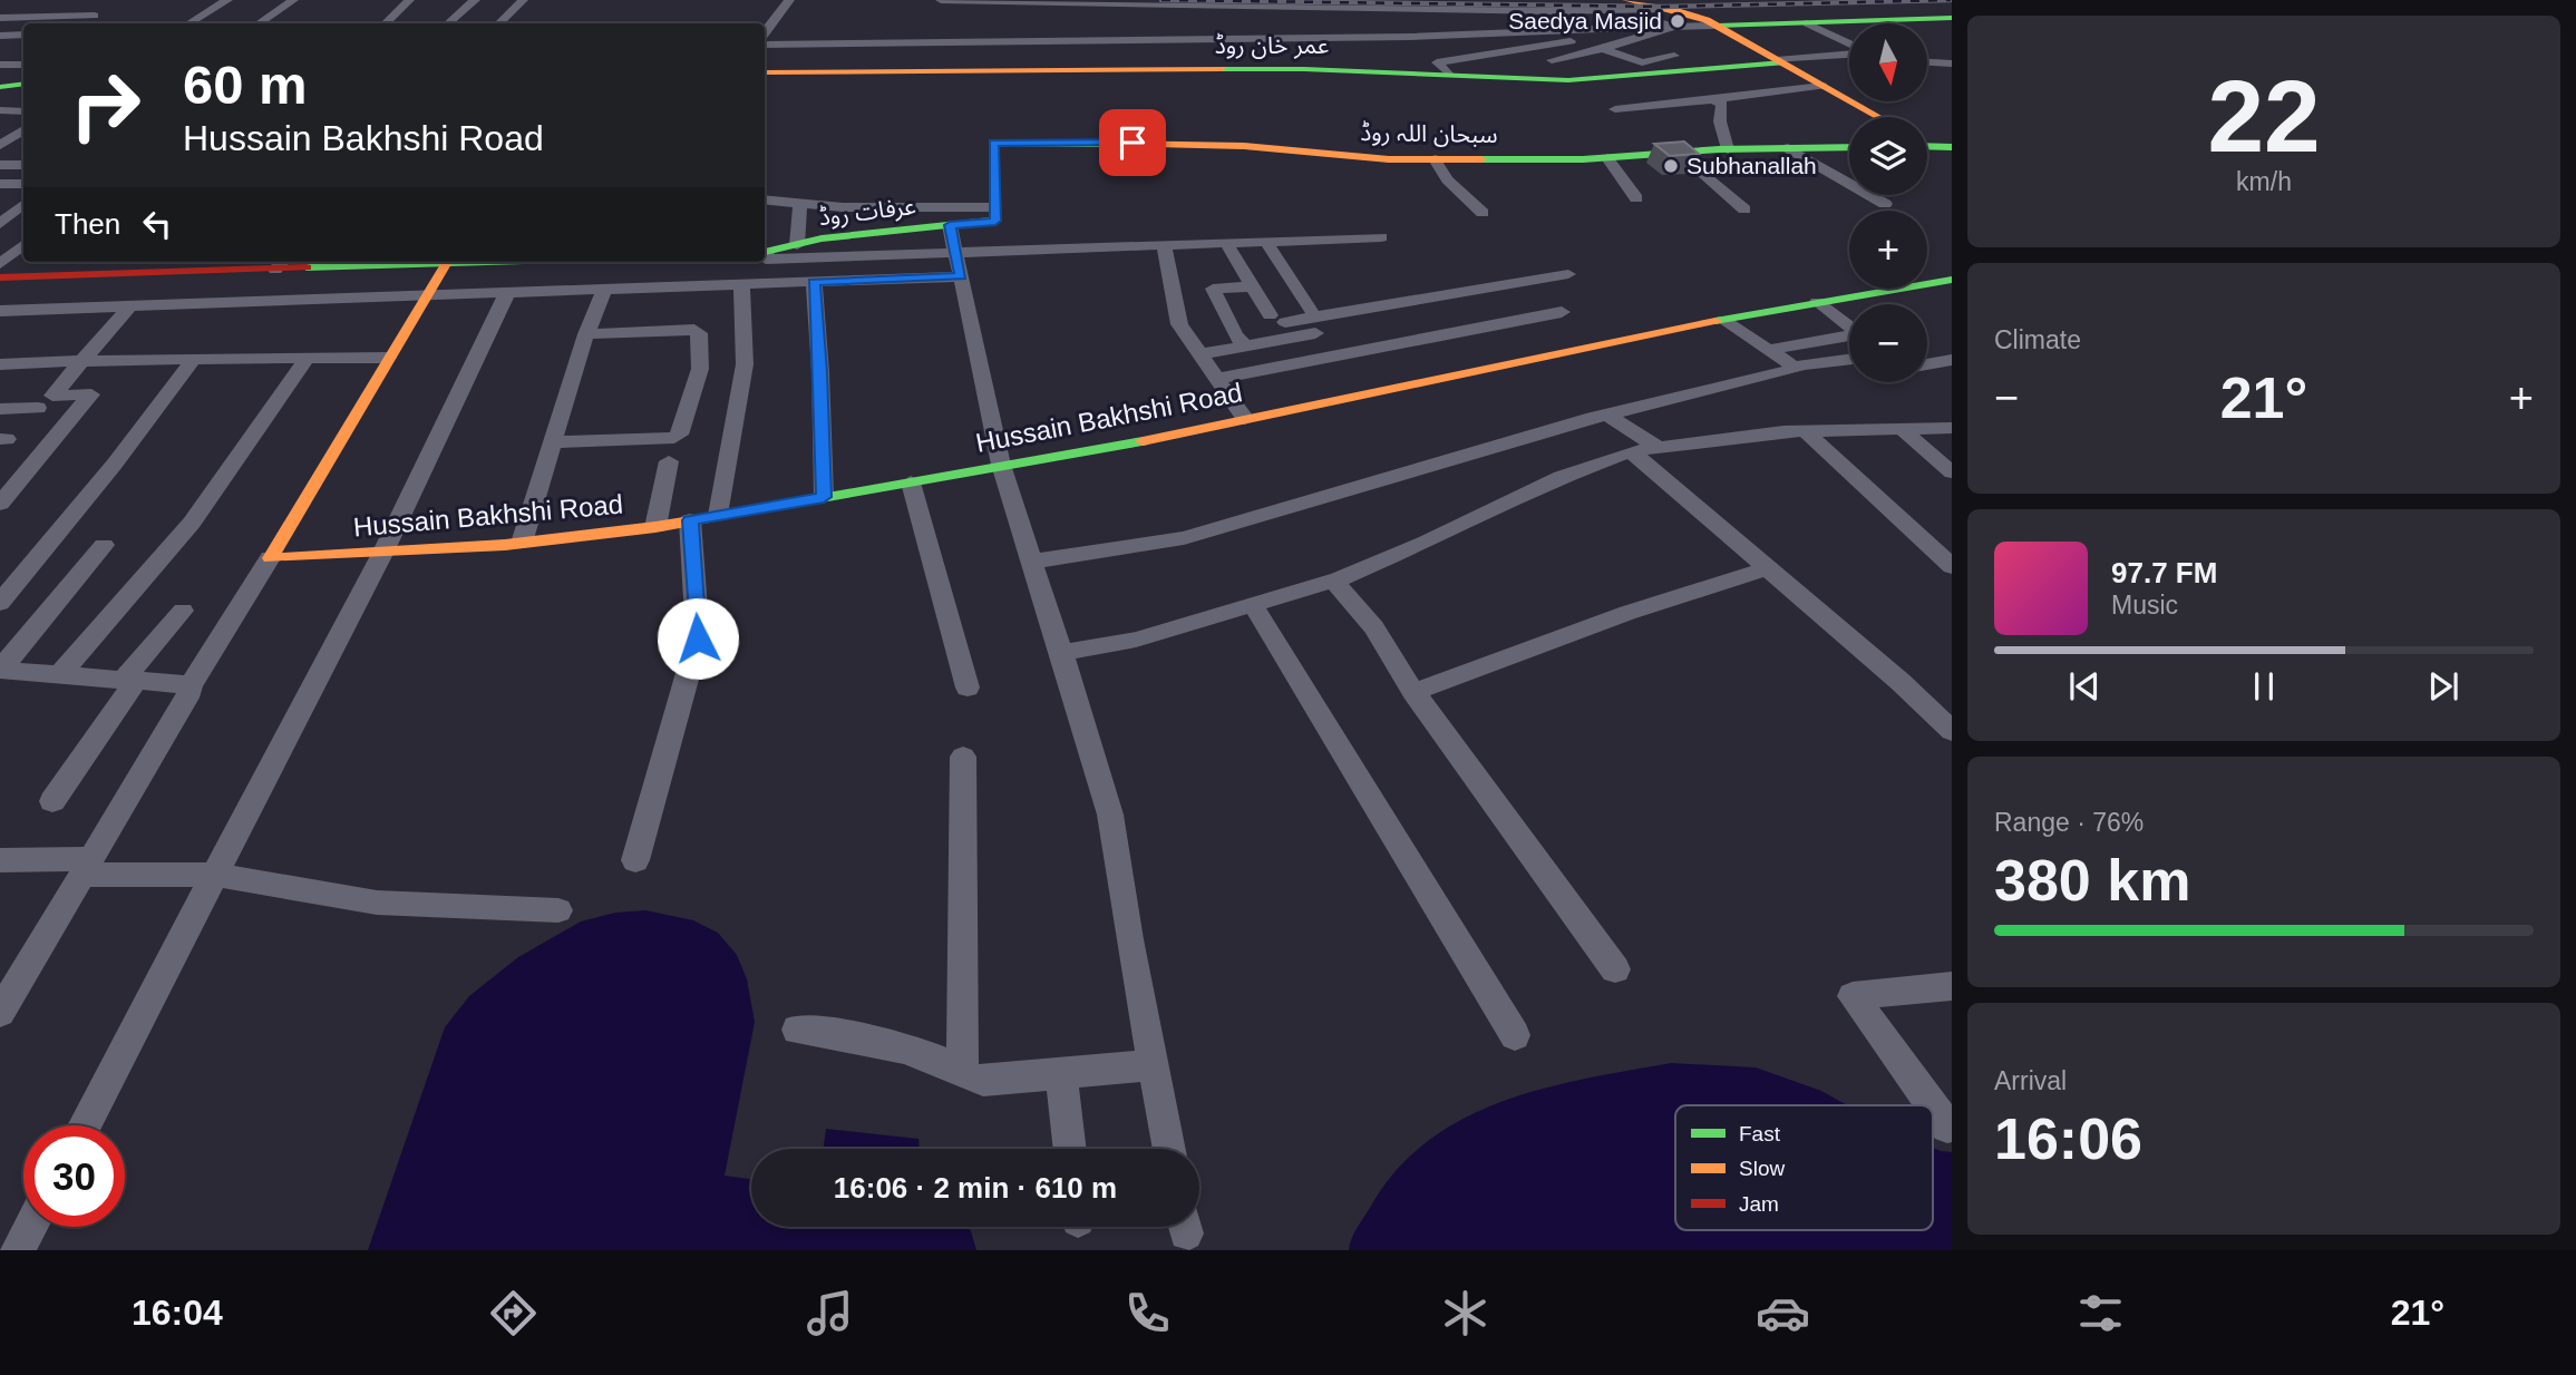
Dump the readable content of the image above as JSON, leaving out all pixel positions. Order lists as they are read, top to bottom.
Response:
{
  "streets": {
    "street": [
      "عمر خان روڈ",
      "سبحان اللہ روڈ",
      "عرفات روڈ",
      "Hussain Bakhshi Road"
    ]
  },
  "crossings": [
    ["سبحان اللہ روڈ", "عرفات روڈ"]
  ],
  "places": ["Saedya Masjid", "Subhanallah"],
  "legend": ["Fast", "Slow", "Jam"],
  "north": "bottom",
  "page": {
    "tile": [
      ["22", "km/h"],
      "Climate",
      ["Range · 76%", "380 km"],
      ["Arrival", "16:06"]
    ],
    "map_buttons": ["+", "−"],
    "turn": ["60 m", "Hussain Bakhshi Road"],
    "then": "Then",
    "heat": ["−", "21°", "+"],
    "song": ["97.7 FM", "Music"],
    "limit": "30",
    "trip": "16:06 · 2 min · 610 m",
    "tabs": ["16:04", "21°"]
  }
}
